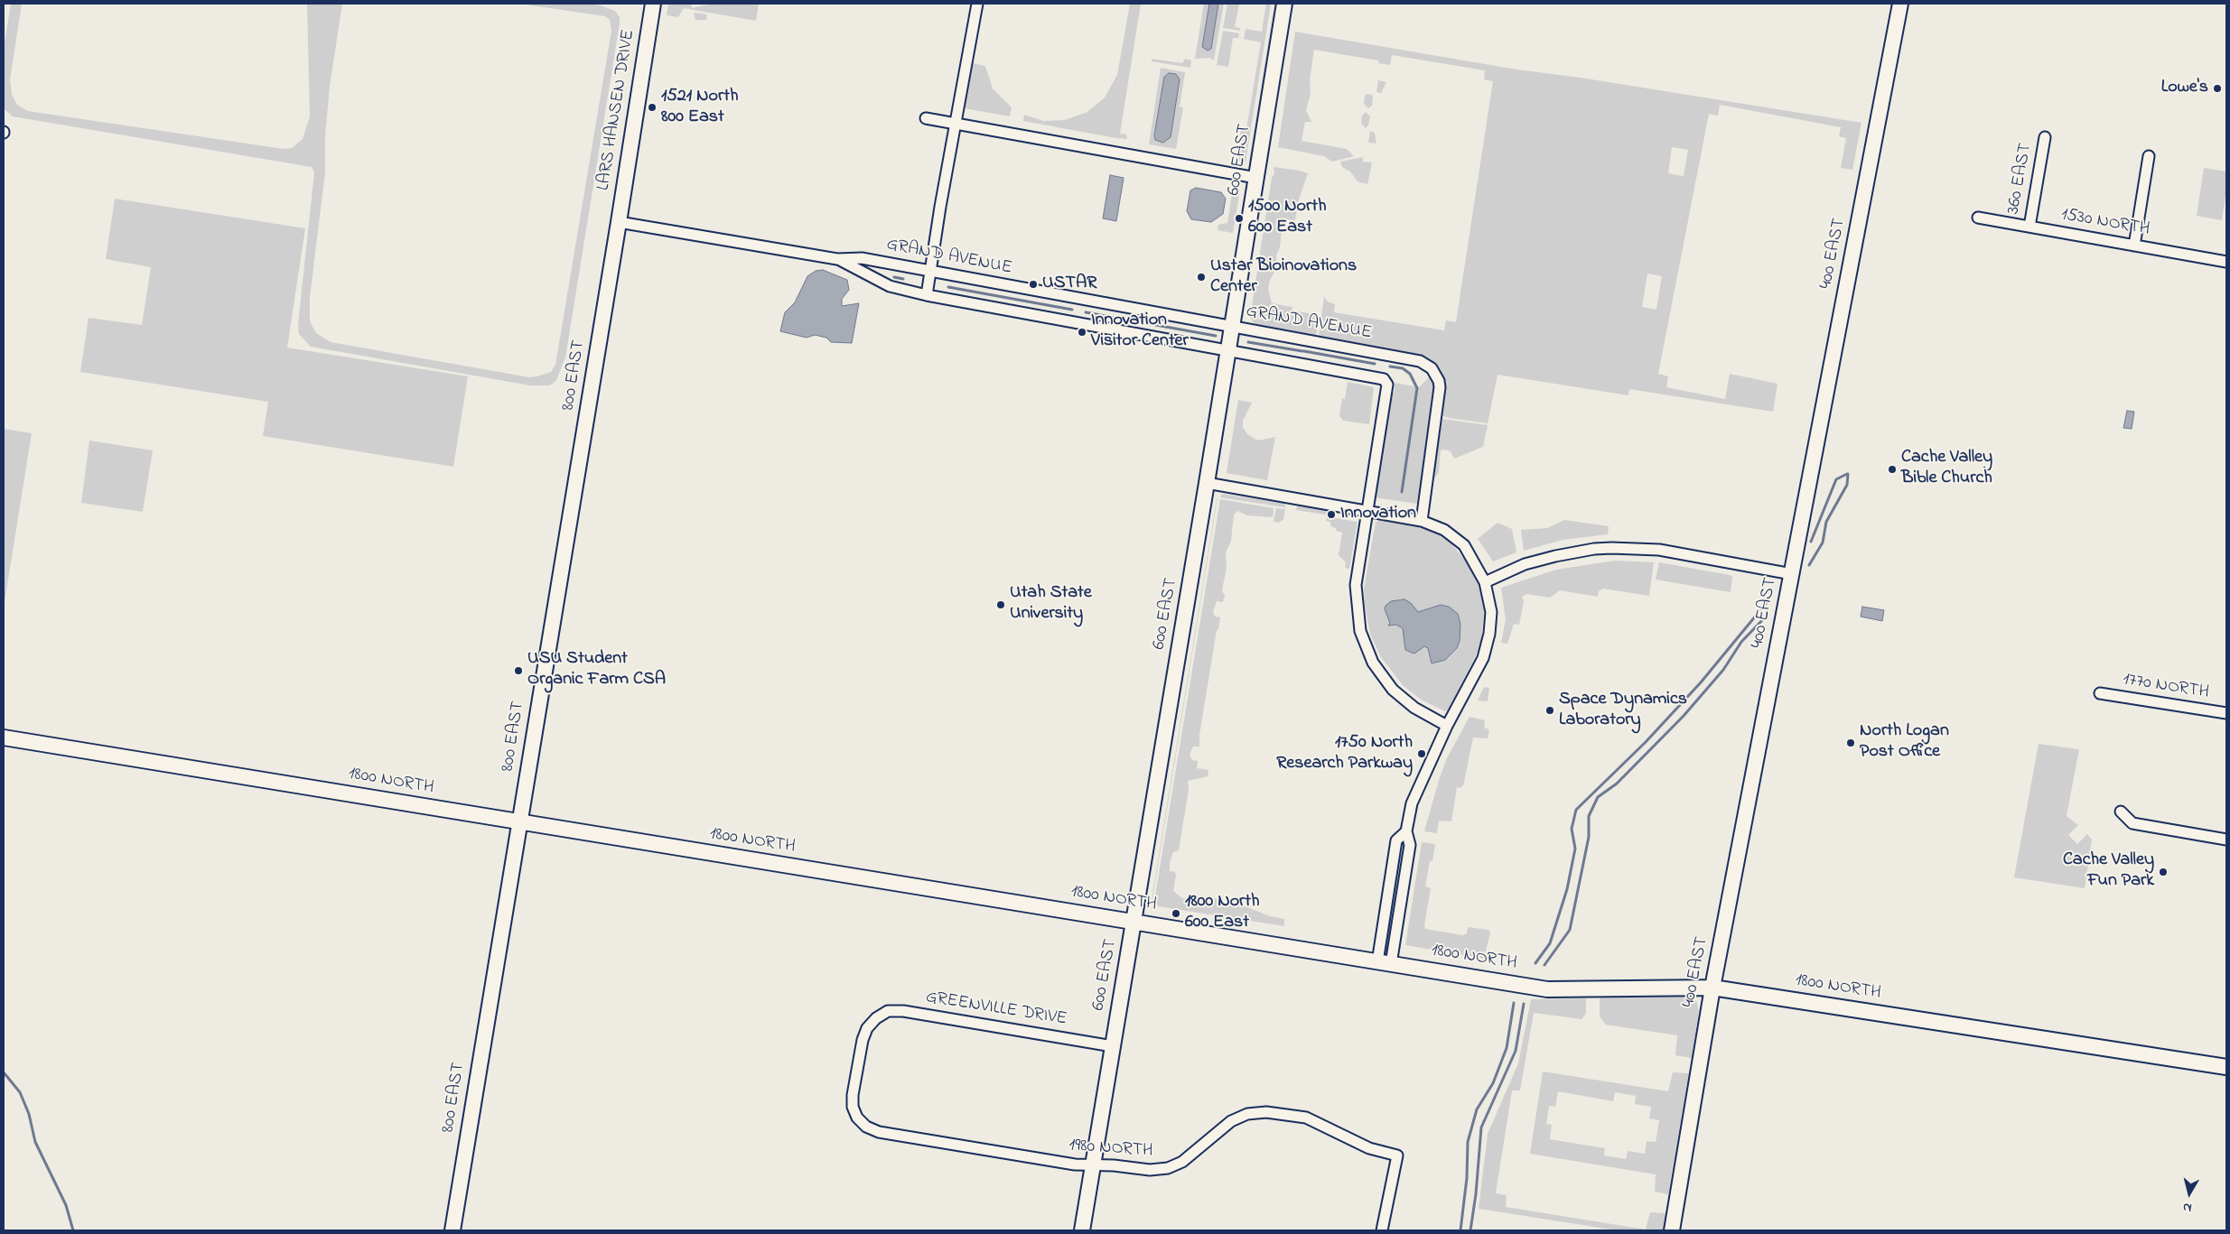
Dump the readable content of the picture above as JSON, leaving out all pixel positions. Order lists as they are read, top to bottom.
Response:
{
  "streets": {
    "street": [
      "LARS HANSEN DRIVE",
      "600 EAST",
      "360 EAST",
      "1530 NORTH",
      "400 EAST",
      "GRAND AVENUE",
      "800 EAST",
      "1770 NORTH",
      "1800 NORTH",
      "GREENVILLE DRIVE",
      "1980 NORTH"
    ]
  },
  "crossings": [
    ["LARS HANSEN DRIVE", "GRAND AVENUE"],
    ["LARS HANSEN DRIVE", "800 EAST"],
    ["600 EAST", "GRAND AVENUE"],
    ["600 EAST", "1800 NORTH"],
    ["600 EAST", "GREENVILLE DRIVE"],
    ["600 EAST", "1980 NORTH"],
    ["360 EAST", "1530 NORTH"],
    ["400 EAST", "1800 NORTH"],
    ["GRAND AVENUE", "800 EAST"],
    ["800 EAST", "1800 NORTH"],
    ["GREENVILLE DRIVE", "1980 NORTH"]
  ],
  "places": [
    "Lowe's",
    "1521 North 800 East",
    "1500 North 600 East",
    "Ustar Bioinovations Center",
    "USTAR",
    "Innovation Visitor Center",
    "Cache Valley Bible Church",
    "Innovation",
    "Utah State University",
    "USU Student Organic Farm CSA",
    "Space Dynamics Laboratory",
    "North Logan Post Office",
    "1750 North Research Parkway",
    "Cache Valley Fun Park",
    "1800 North 600 East"
  ],
  "north": "bottom"
}
